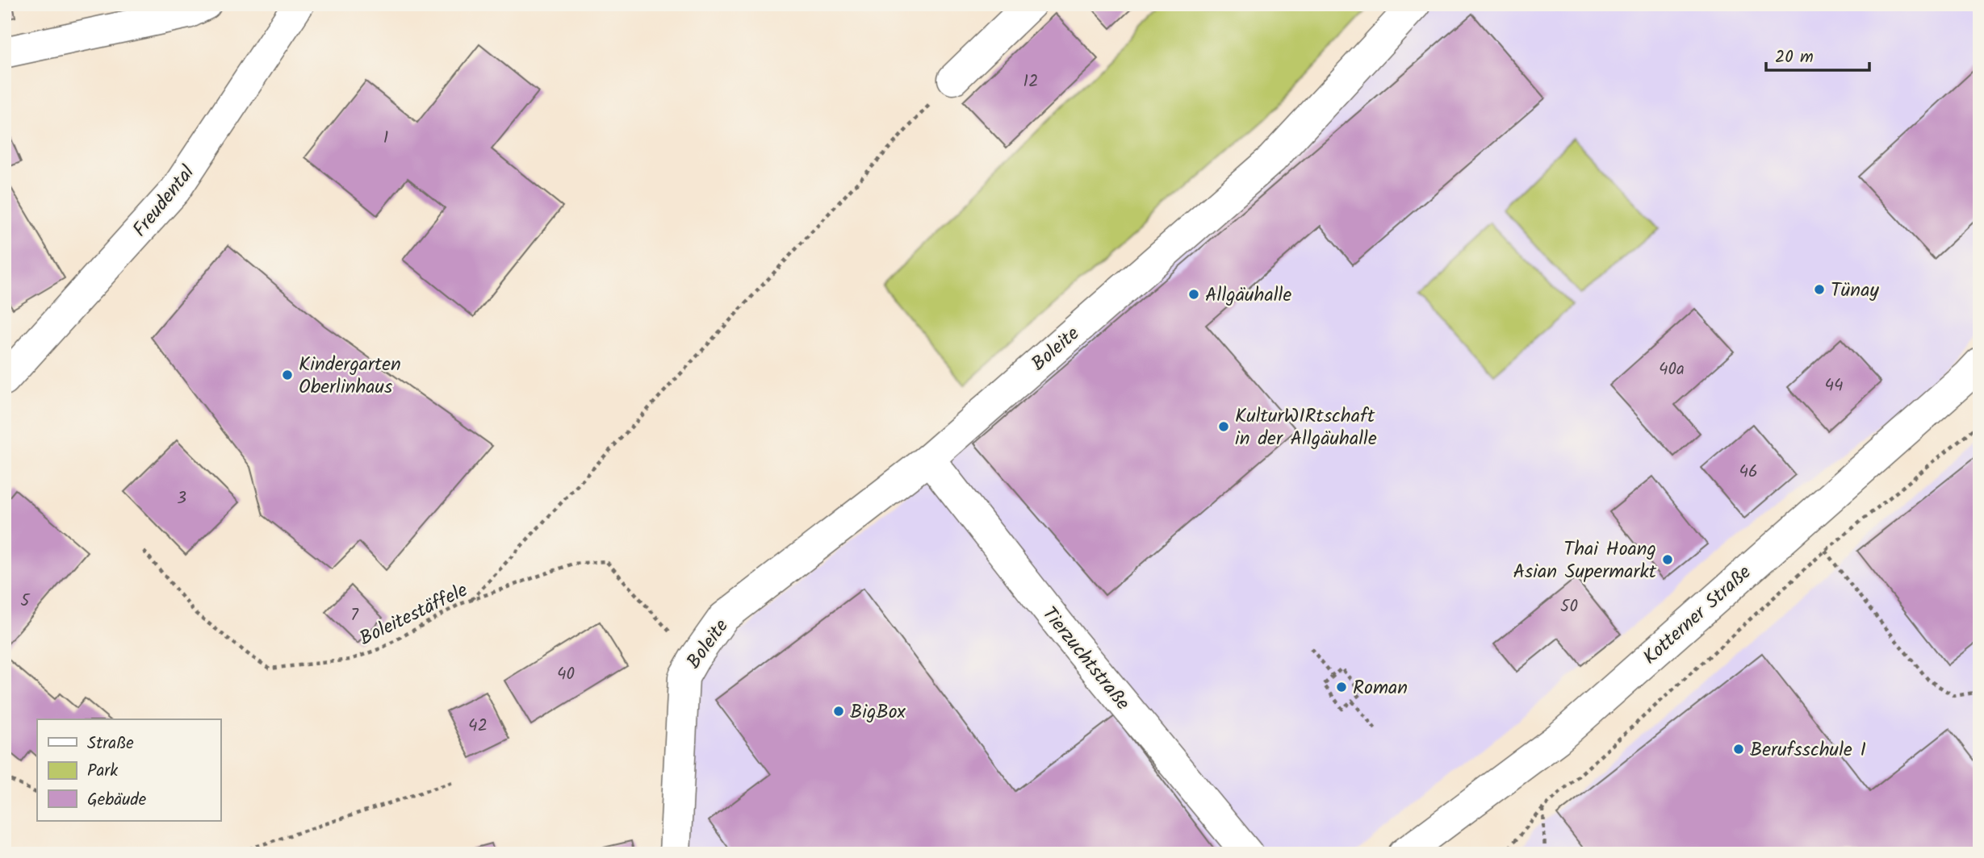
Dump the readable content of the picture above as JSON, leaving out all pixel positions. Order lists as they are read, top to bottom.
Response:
{
  "streets": {
    "street": [
      "Freudental",
      "Boleite",
      "Kotterner Straße",
      "Tierzuchtstraße"
    ],
    "path": ["Boleitestäffele"]
  },
  "crossings": [
    ["Boleite", "Boleitestäffele"],
    ["Boleite", "Tierzuchtstraße"]
  ],
  "places": [
    "Tünay",
    "Allgäuhalle",
    "Kindergarten Oberlinhaus",
    "KulturWIRtschaft in der Allgäuhalle",
    "Thai Hoang Asian Supermarkt",
    "Roman",
    "BigBox",
    "Berufsschule I"
  ],
  "house_numbers": [
    "12",
    "1",
    "40a",
    "44",
    "46",
    "3",
    "5",
    "50",
    "7",
    "40",
    "42"
  ],
  "legend": ["Straße", "Park", "Gebäude"],
  "scale_bar": "20 m"
}
